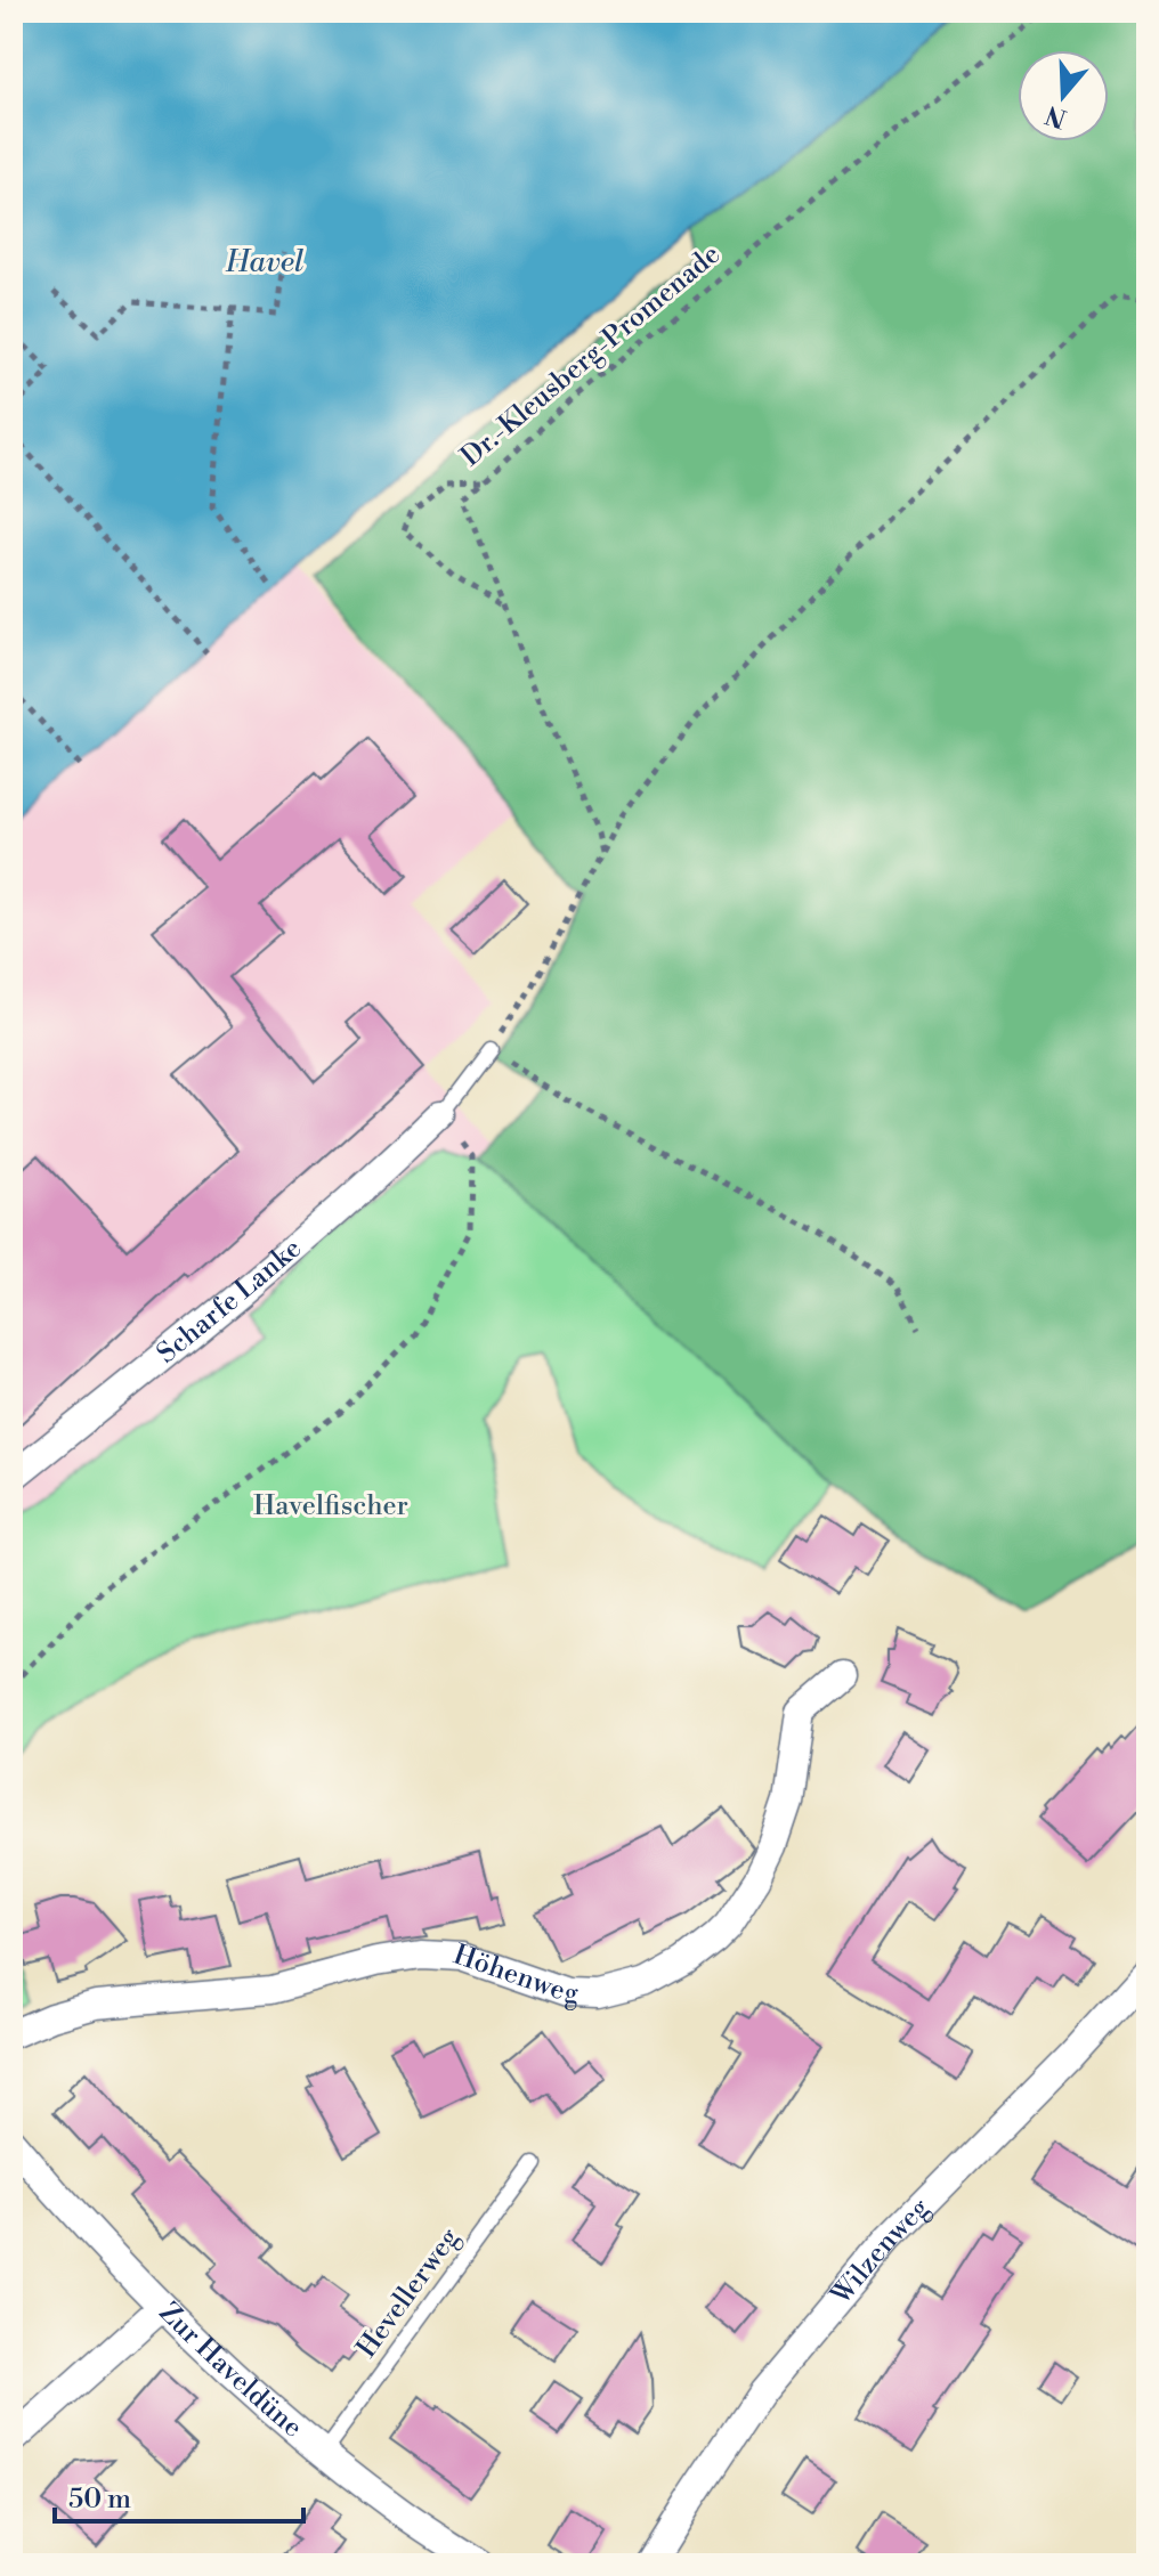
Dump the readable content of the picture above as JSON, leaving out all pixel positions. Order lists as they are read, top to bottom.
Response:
{
  "streets": {
    "street": [
      "Scharfe Lanke",
      "Höhenweg",
      "Wilzenweg",
      "Zur Haveldüne"
    ],
    "lane": ["Hevellerweg"],
    "path": ["Dr.-Kleusberg-Promenade"]
  },
  "crossings": [
    ["Hevellerweg", "Zur Haveldüne"]
  ],
  "water": ["Havel"],
  "parks": ["Havelfischer"],
  "scale_bar": "50 m",
  "north": "bottom"
}
